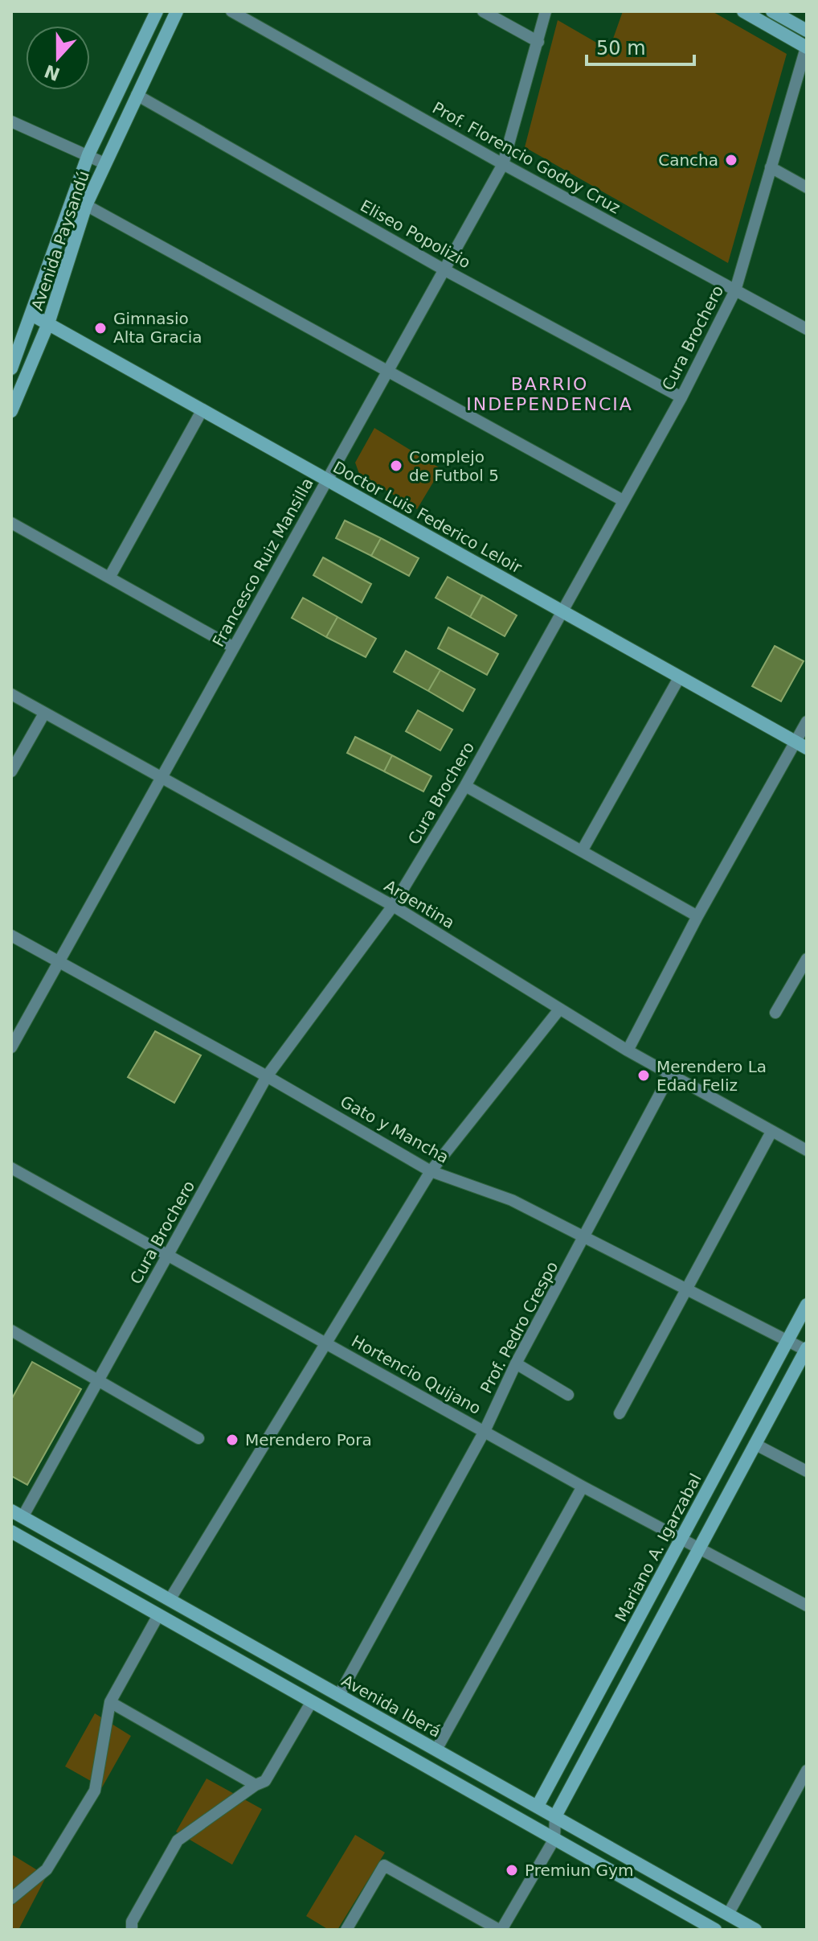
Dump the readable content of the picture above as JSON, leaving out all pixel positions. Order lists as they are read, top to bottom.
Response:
{
  "streets": {
    "main road": [
      "Avenida Paysandú",
      "Doctor Luis Federico Leloir",
      "Mariano A. Igarzabal",
      "Avenida Iberá"
    ],
    "street": [
      "Prof. Florencio Godoy Cruz",
      "Eliseo Popolizio",
      "Cura Brochero",
      "Francesco Ruiz Mansilla",
      "Argentina",
      "Gato y Mancha",
      "Prof. Pedro Crespo",
      "Hortencio Quijano"
    ]
  },
  "crossings": [
    ["Prof. Florencio Godoy Cruz", "Cura Brochero"],
    ["Prof. Florencio Godoy Cruz", "Francesco Ruiz Mansilla"],
    ["Eliseo Popolizio", "Avenida Paysandú"],
    ["Eliseo Popolizio", "Cura Brochero"],
    ["Eliseo Popolizio", "Francesco Ruiz Mansilla"],
    ["Avenida Paysandú", "Doctor Luis Federico Leloir"],
    ["Cura Brochero", "Doctor Luis Federico Leloir"],
    ["Cura Brochero", "Argentina"],
    ["Cura Brochero", "Gato y Mancha"],
    ["Cura Brochero", "Hortencio Quijano"],
    ["Cura Brochero", "Avenida Iberá"],
    ["Doctor Luis Federico Leloir", "Francesco Ruiz Mansilla"],
    ["Francesco Ruiz Mansilla", "Argentina"],
    ["Francesco Ruiz Mansilla", "Gato y Mancha"],
    ["Argentina", "Prof. Pedro Crespo"],
    ["Gato y Mancha", "Prof. Pedro Crespo"],
    ["Gato y Mancha", "Mariano A. Igarzabal"],
    ["Prof. Pedro Crespo", "Hortencio Quijano"],
    ["Prof. Pedro Crespo", "Avenida Iberá"],
    ["Hortencio Quijano", "Mariano A. Igarzabal"],
    ["Mariano A. Igarzabal", "Avenida Iberá"]
  ],
  "districts": ["BARRIO INDEPENDENCIA"],
  "places": [
    "Cancha",
    "Gimnasio Alta Gracia",
    "Complejo de Futbol 5",
    "Merendero La Edad Feliz",
    "Merendero Pora",
    "Premiun Gym"
  ],
  "scale_bar": "50 m",
  "north": "bottom"
}
